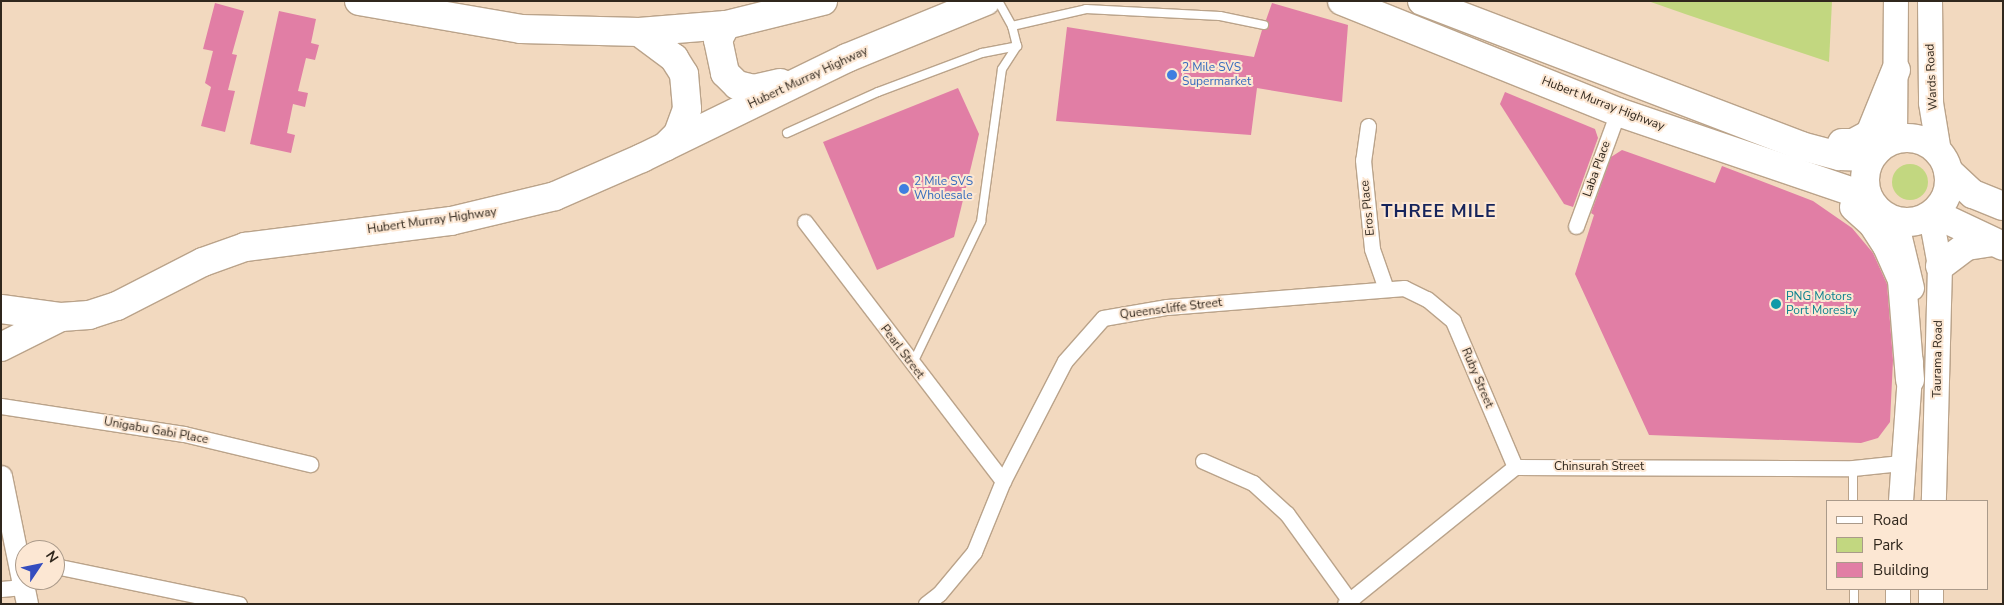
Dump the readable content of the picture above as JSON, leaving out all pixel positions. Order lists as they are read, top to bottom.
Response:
{
  "streets": {
    "highway": ["Hubert Murray Highway"],
    "main road": ["Wards Road", "Taurama Road"],
    "street": [
      "Laba Place",
      "Eros Place",
      "Queenscliffe Street",
      "Pearl Street",
      "Ruby Street",
      "Unigabu Gabi Place",
      "Chinsurah Street"
    ]
  },
  "crossings": [
    ["Wards Road", "Hubert Murray Highway"],
    ["Wards Road", "Taurama Road"],
    ["Hubert Murray Highway", "Laba Place"],
    ["Hubert Murray Highway", "Taurama Road"],
    ["Eros Place", "Queenscliffe Street"],
    ["Queenscliffe Street", "Pearl Street"],
    ["Queenscliffe Street", "Ruby Street"],
    ["Ruby Street", "Chinsurah Street"]
  ],
  "districts": ["THREE MILE"],
  "places": ["2 Mile SVS Supermarket", "2 Mile SVS Wholesale", "PNG Motors Port Moresby"],
  "legend": ["Road", "Park", "Building"],
  "north": "top right"
}
